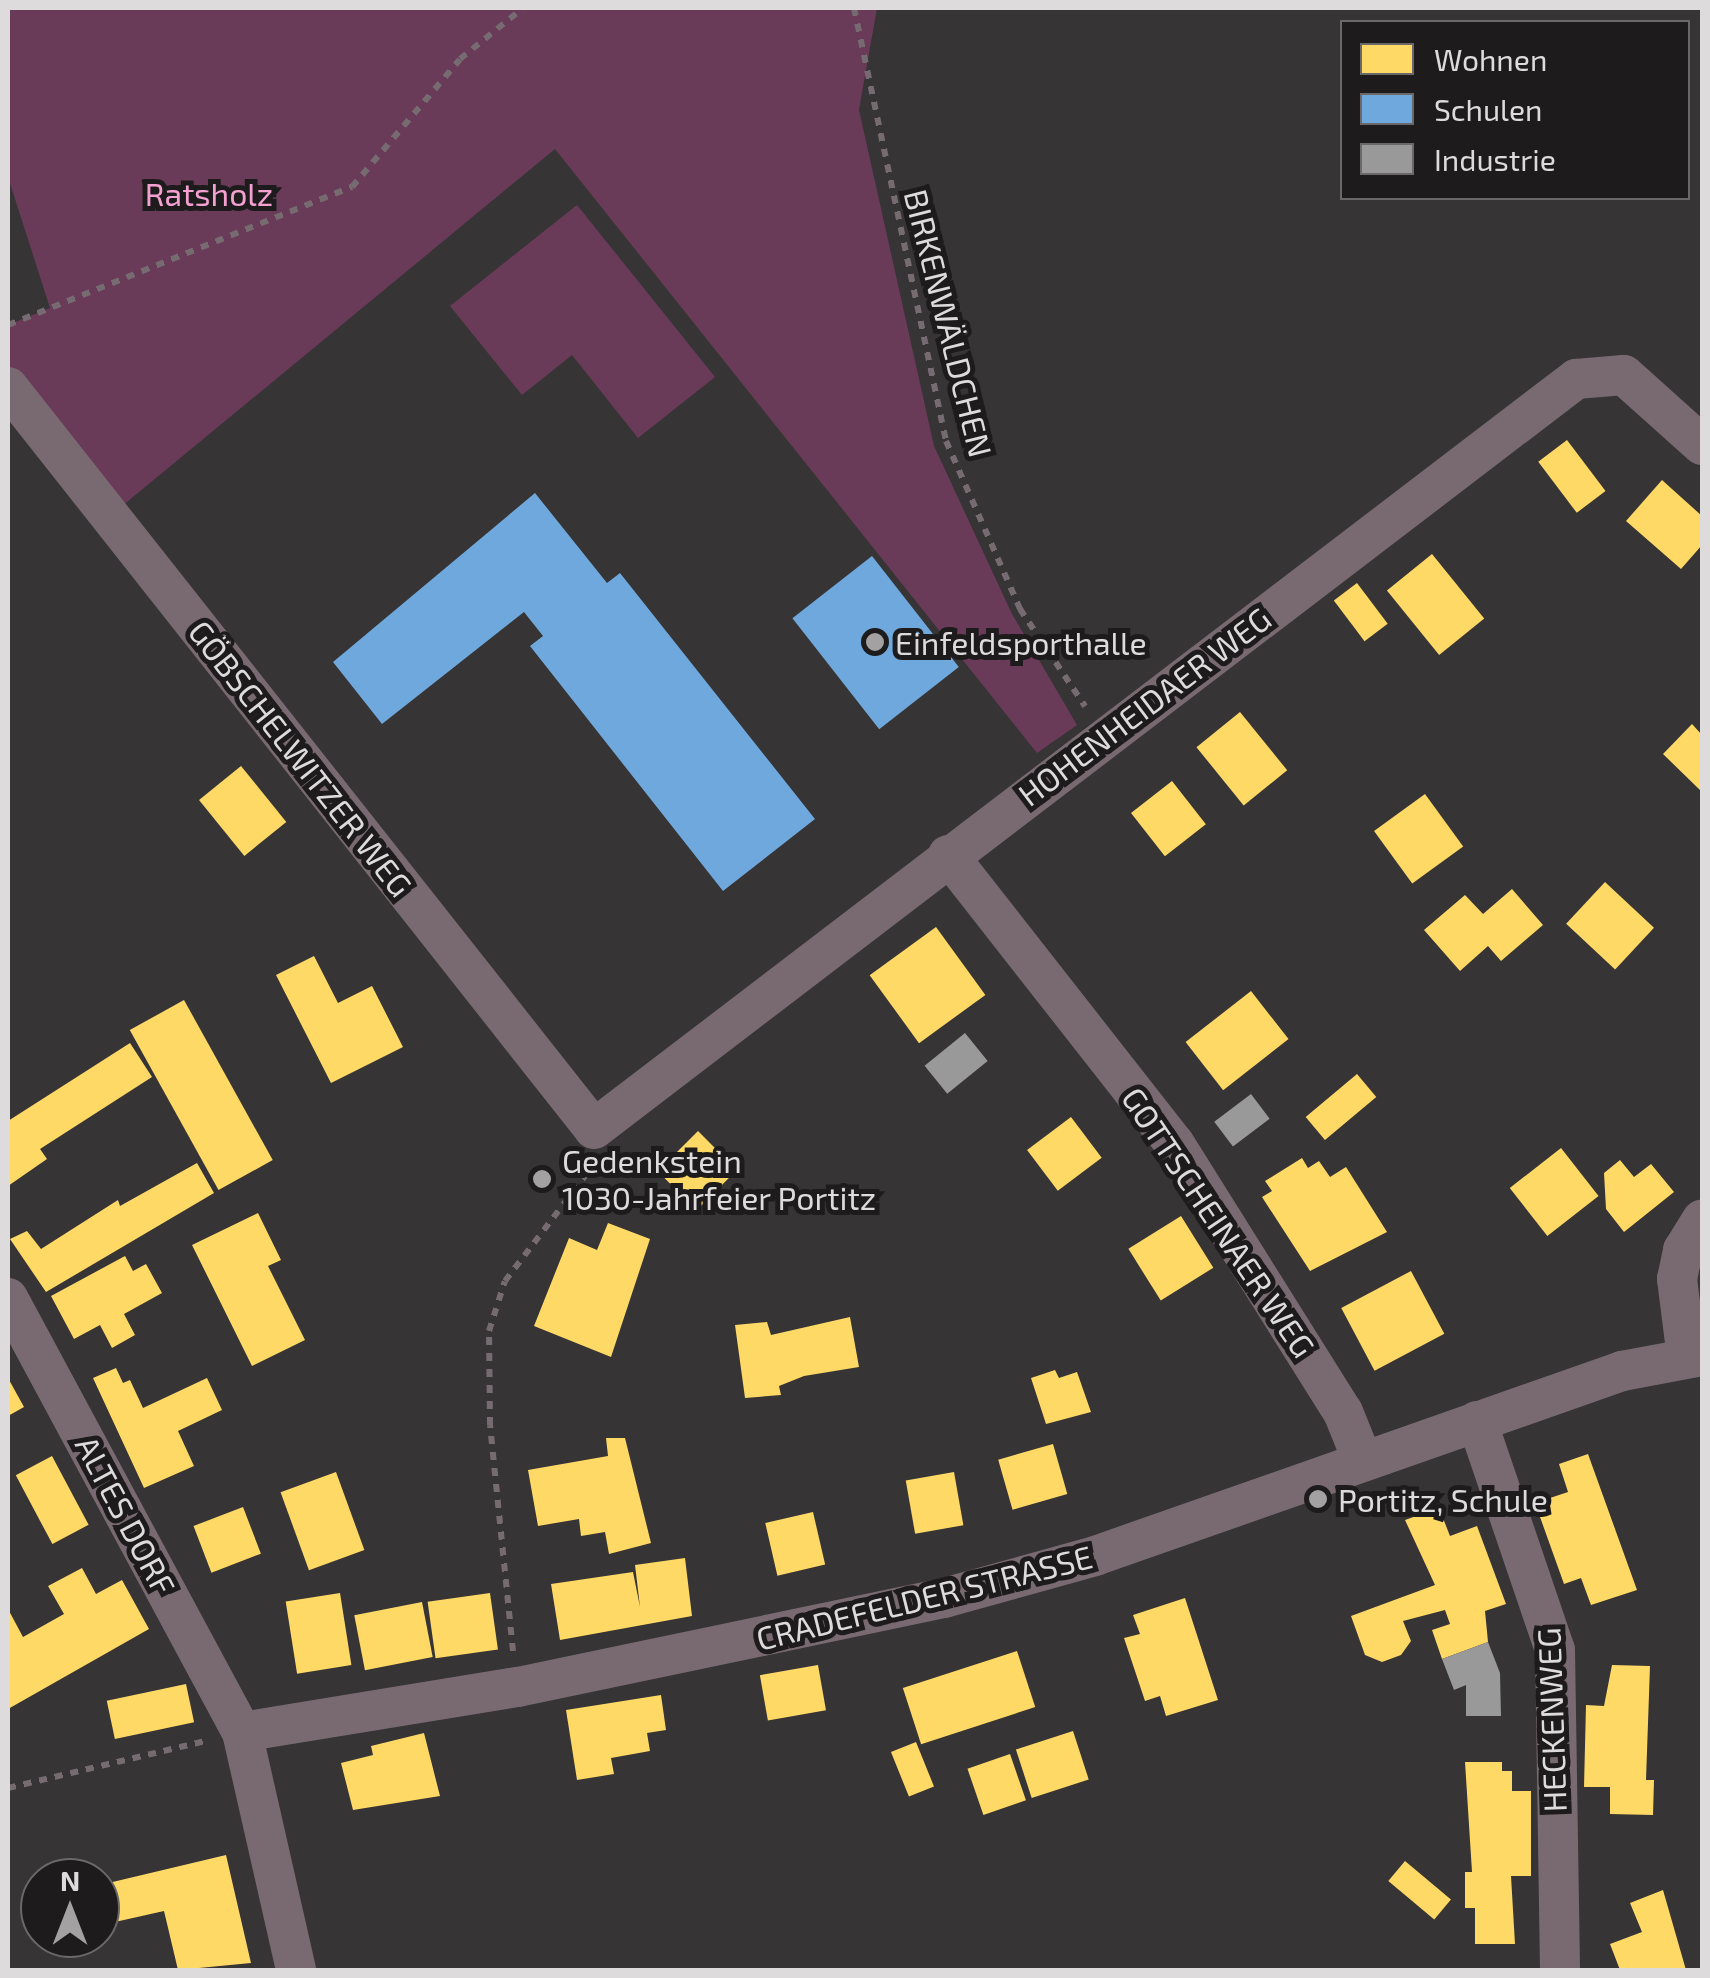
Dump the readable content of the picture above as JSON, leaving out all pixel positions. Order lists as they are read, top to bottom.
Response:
{
  "streets": {
    "street": [
      "HOHENHEIDAER WEG",
      "GÖBSCHELWITZER WEG",
      "GOTTSCHEINAER WEG",
      "ALTES DORF",
      "CRADEFELDER STRASSE",
      "HECKENWEG"
    ],
    "path": ["BIRKENWÄLDCHEN"]
  },
  "crossings": [
    ["BIRKENWÄLDCHEN", "HOHENHEIDAER WEG"],
    ["HOHENHEIDAER WEG", "GÖBSCHELWITZER WEG"],
    ["HOHENHEIDAER WEG", "GOTTSCHEINAER WEG"],
    ["GOTTSCHEINAER WEG", "CRADEFELDER STRASSE"],
    ["ALTES DORF", "CRADEFELDER STRASSE"],
    ["CRADEFELDER STRASSE", "HECKENWEG"]
  ],
  "parks": ["Ratsholz"],
  "places": ["Einfeldsporthalle", "Gedenkstein 1030-Jahrfeier Portitz", "Portitz, Schule"],
  "legend": ["Wohnen", "Schulen", "Industrie"],
  "north": "top"
}
